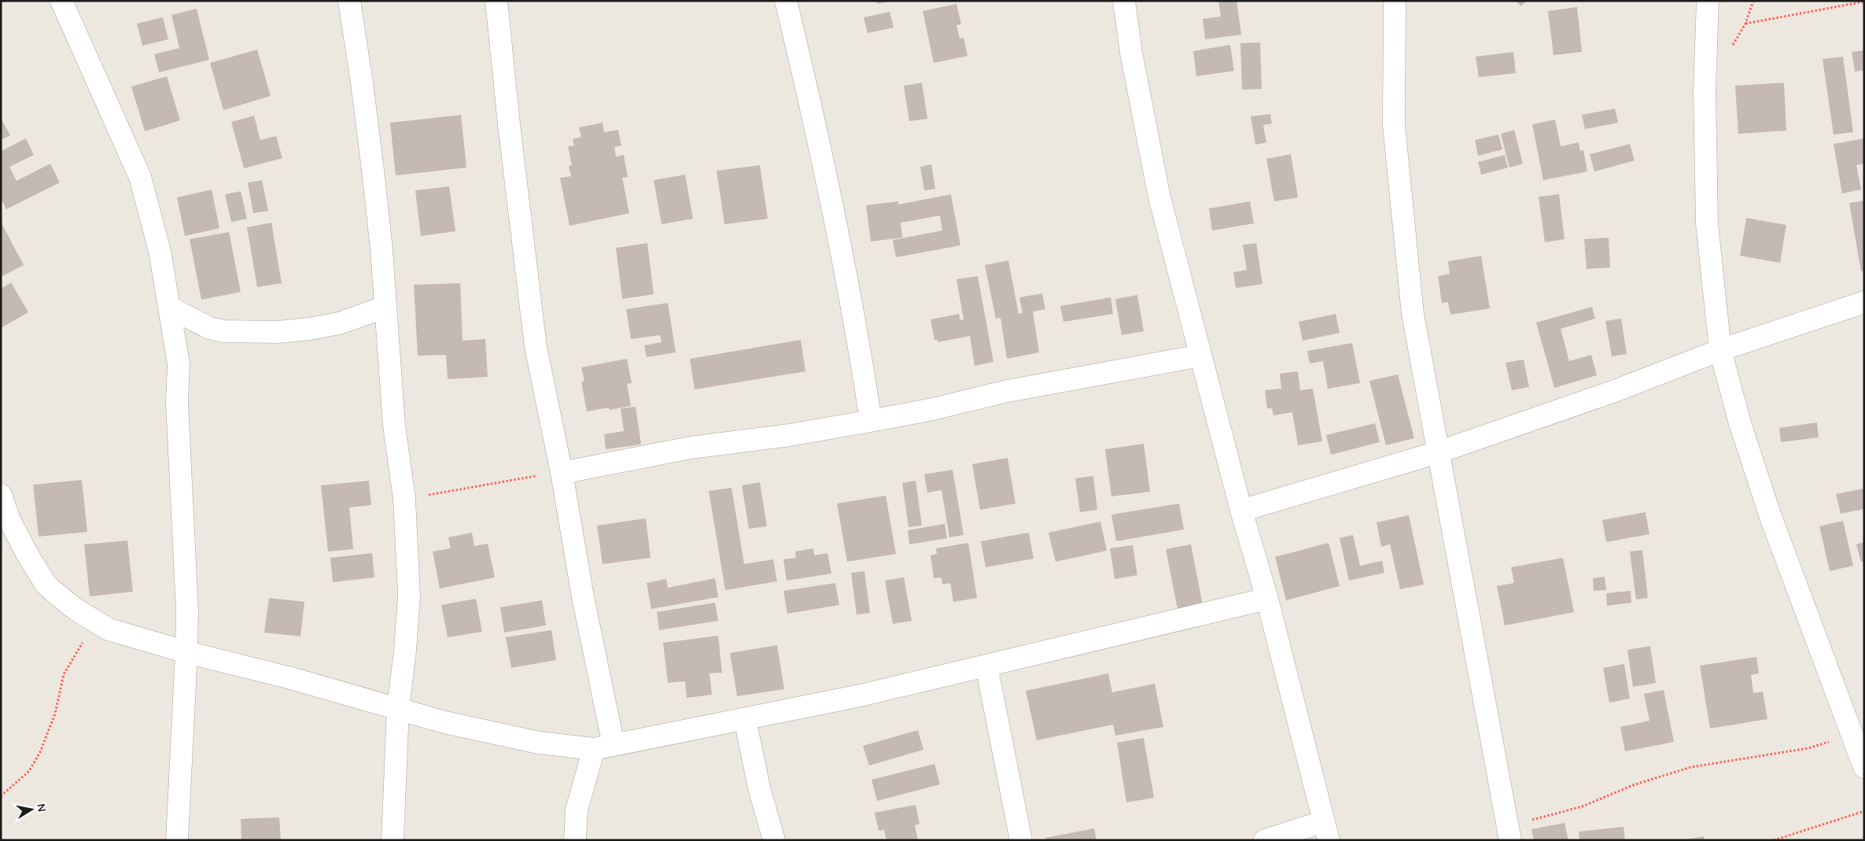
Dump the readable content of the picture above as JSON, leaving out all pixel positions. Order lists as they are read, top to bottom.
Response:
{
  "north": "right"
}
